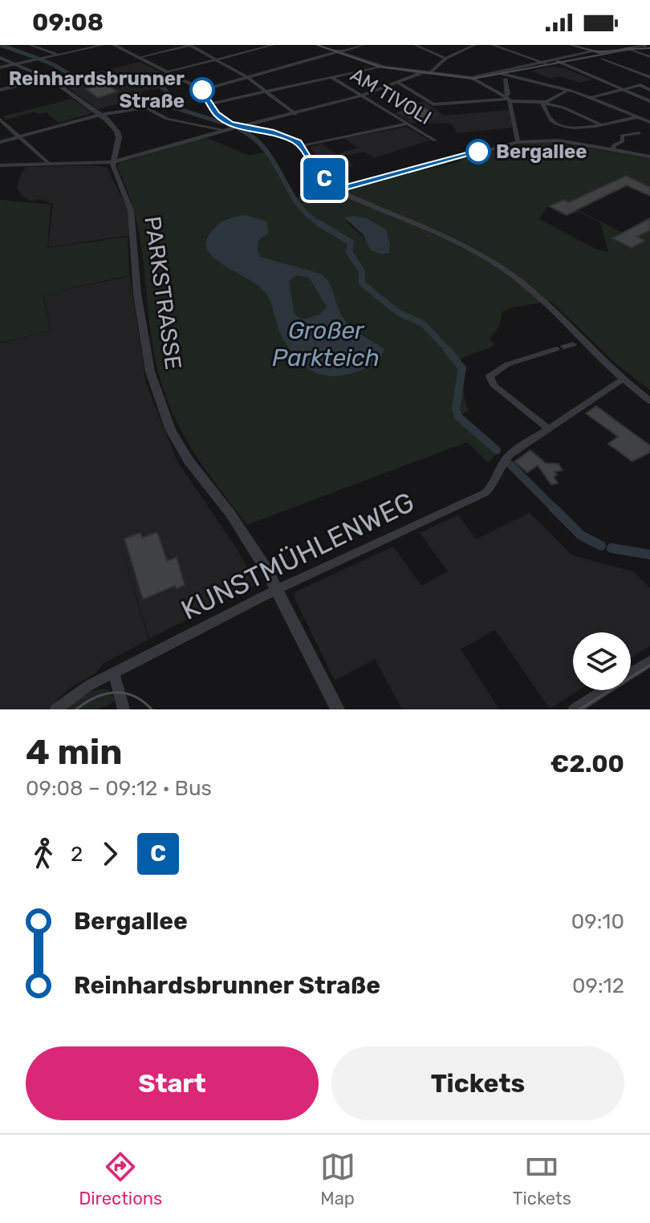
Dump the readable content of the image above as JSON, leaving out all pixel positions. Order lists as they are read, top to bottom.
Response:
{
  "streets": {
    "street": ["AM TIVOLI", "PARKSTRASSE", "KUNSTMÜHLENWEG"]
  },
  "crossings": [
    ["PARKSTRASSE", "KUNSTMÜHLENWEG"]
  ],
  "water": ["Großer Parkteich"],
  "places": ["Reinhardsbrunner Straße", "Bergallee"],
  "lines": ["bus line C"],
  "page": {
    "status": "09:08",
    "on_map": "C",
    "heading": ["4 min", "09:08 – 09:12 · Bus", "€2.00"],
    "legs": ["2", "C"],
    "list": [
      {
        "name": "Bergallee",
        "value": "09:10"
      },
      {
        "name": "Reinhardsbrunner Straße",
        "value": "09:12"
      }
    ],
    "buttons": ["Start", "Tickets"],
    "tabs": ["Directions", "Map", "Tickets"]
  }
}
